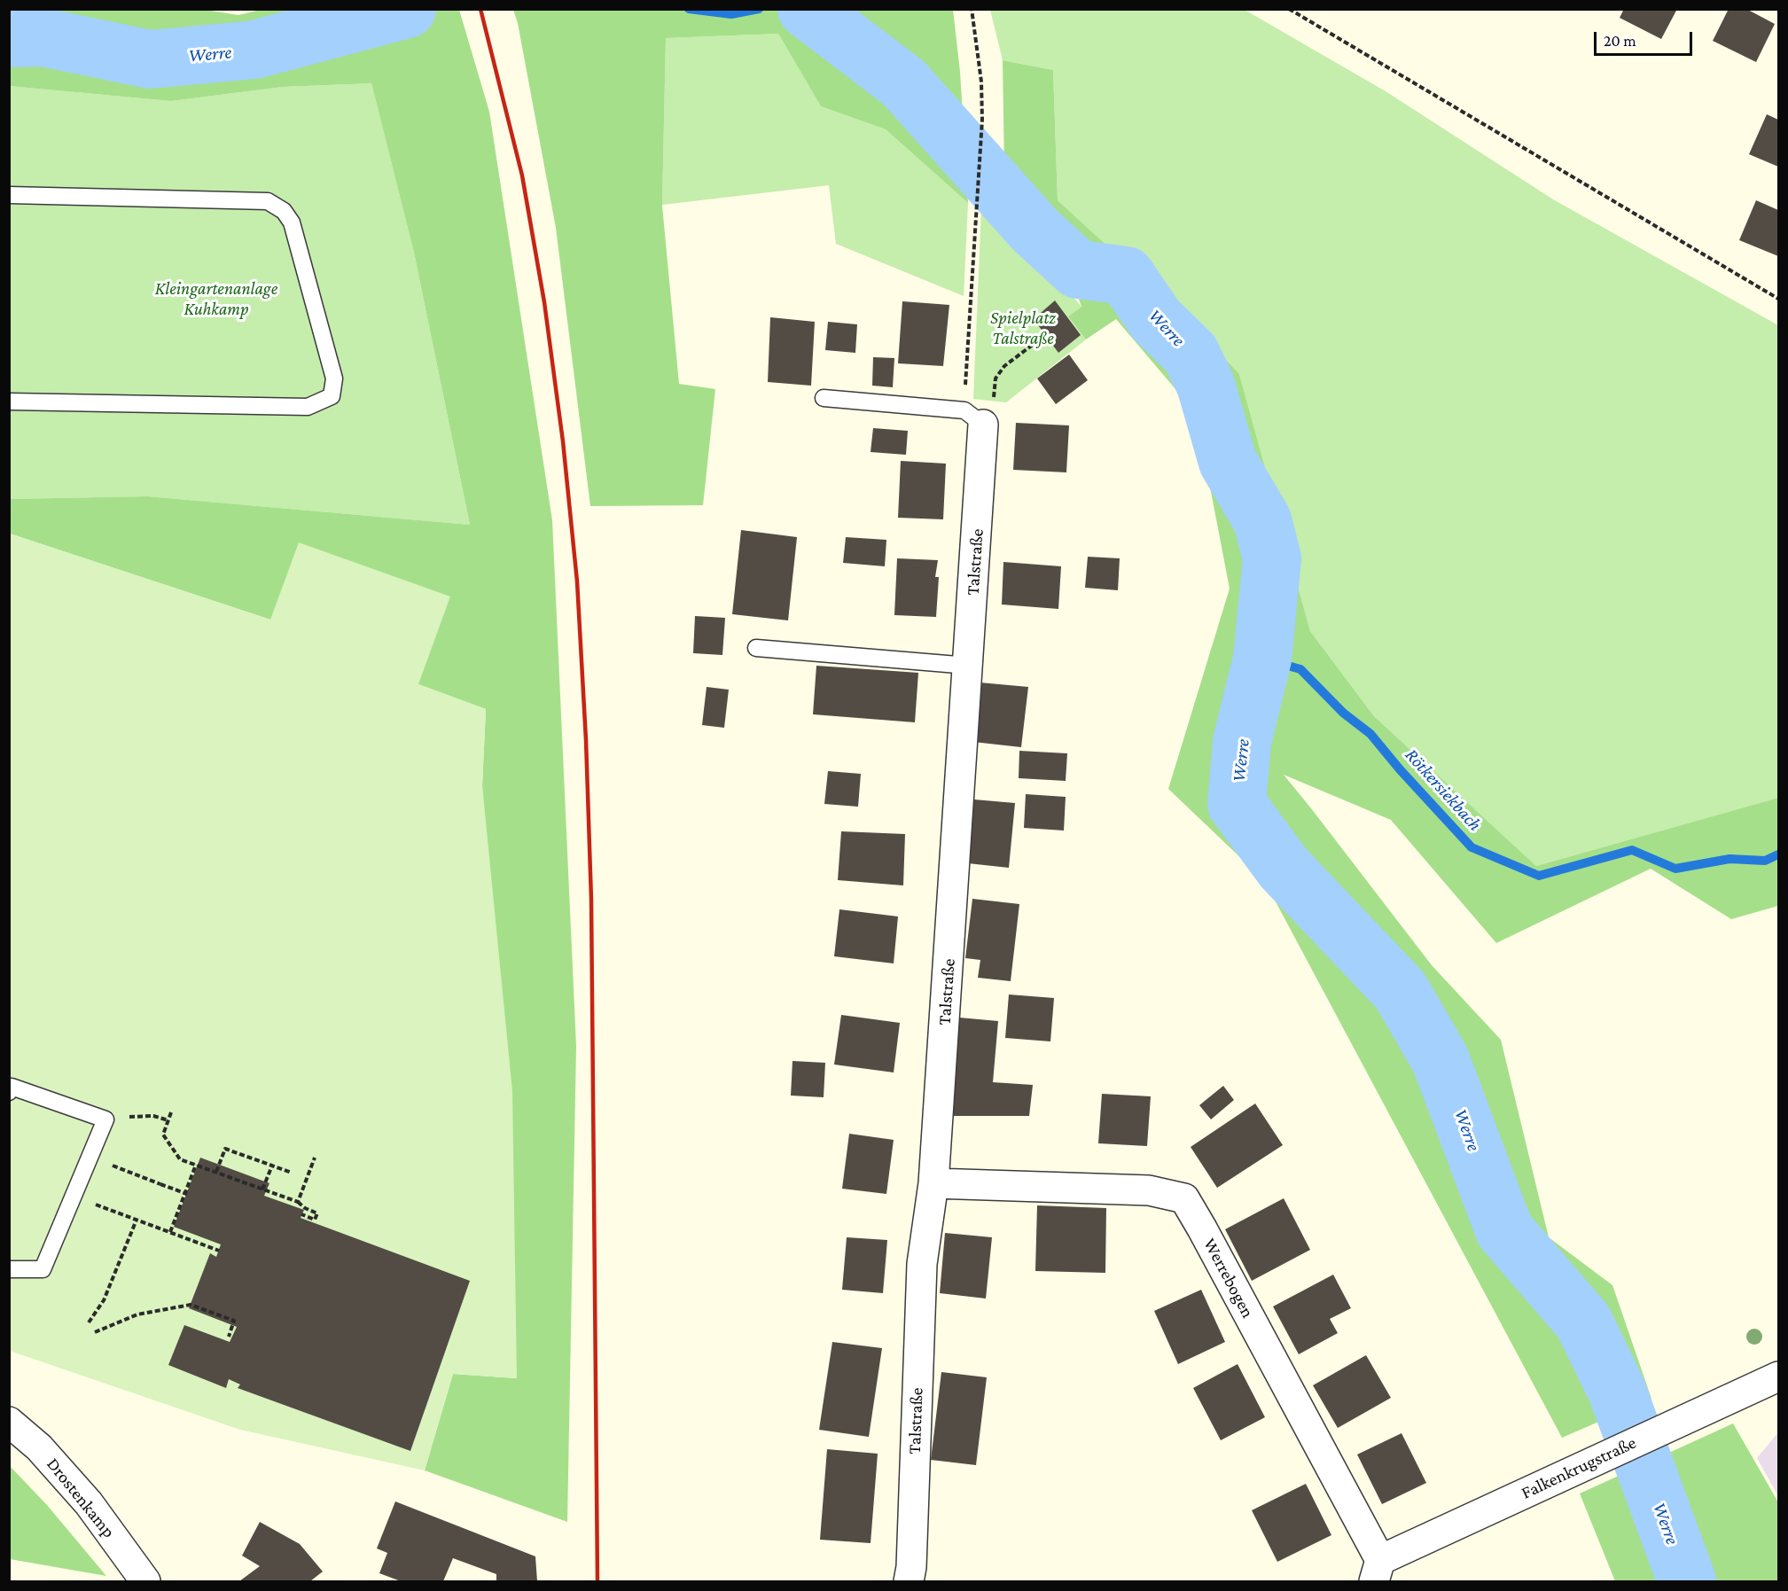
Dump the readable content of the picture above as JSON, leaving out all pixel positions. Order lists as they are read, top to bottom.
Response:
{
  "streets": {
    "street": [
      "Talstraße",
      "Werrebogen",
      "Falkenkrugstraße",
      "Drostenkamp"
    ]
  },
  "crossings": [
    ["Talstraße", "Werrebogen"],
    ["Werrebogen", "Falkenkrugstraße"]
  ],
  "water": ["Werre", "Rötkersiekbach"],
  "parks": ["Kleingartenanlage Kuhkamp", "Spielplatz Talstraße"],
  "scale_bar": "20 m"
}
